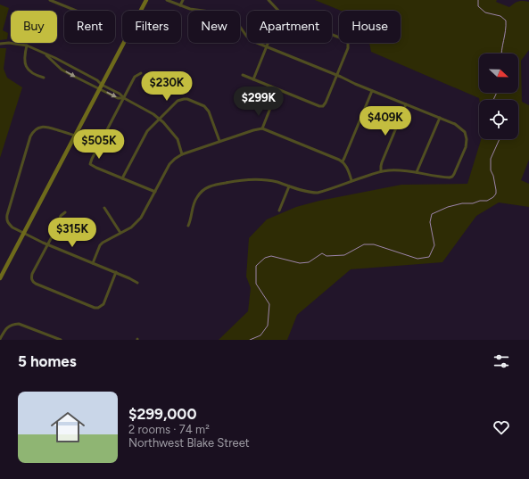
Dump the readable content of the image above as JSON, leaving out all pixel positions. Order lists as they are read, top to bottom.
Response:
{
  "north": "right",
  "page": {
    "chip": [
      "Buy",
      "Rent",
      "Filters",
      "New",
      "Apartment",
      "House"
    ],
    "price": [
      "$230K",
      "$299K",
      "$409K",
      "$505K",
      "$315K"
    ],
    "heading": "5 homes",
    "list": [
      {
        "name": "$299,000",
        "note": "2 rooms · 74 m² · Northwest Blake Street"
      }
    ]
  }
}
